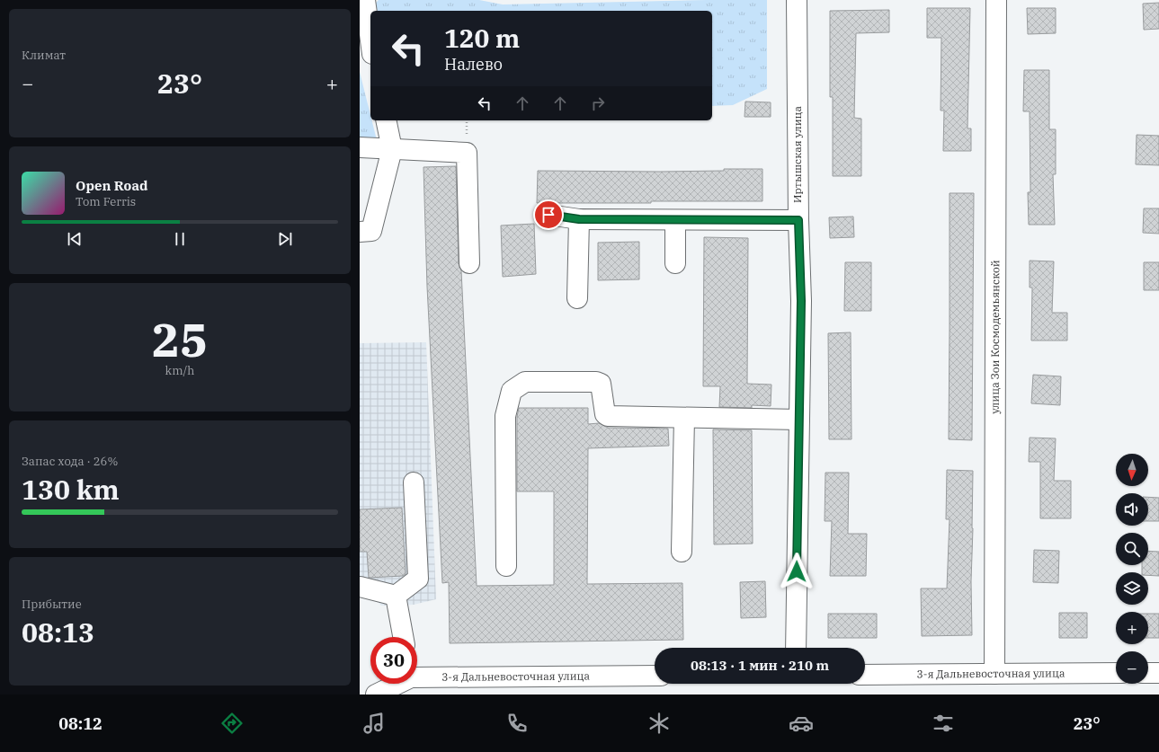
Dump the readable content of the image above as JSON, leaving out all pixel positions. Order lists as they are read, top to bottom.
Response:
{
  "streets": {
    "street": ["Иртышская улица", "улица Зои Космодемьянской", "3-я Дальневосточная улица"]
  },
  "crossings": [
    ["улица Зои Космодемьянской", "3-я Дальневосточная улица"]
  ],
  "north": "bottom",
  "page": {
    "tile": [
      "Климат",
      ["25", "km/h"],
      ["Запас хода · 26%", "130 km"],
      ["Прибытие", "08:13"]
    ],
    "turn": ["120 m", "Налево"],
    "heat": ["−", "23°", "+"],
    "song": ["Open Road", "Tom Ferris"],
    "map_buttons": ["+", "−"],
    "limit": "30",
    "trip": "08:13 · 1 мин · 210 m",
    "tabs": ["08:12", "23°"]
  }
}
